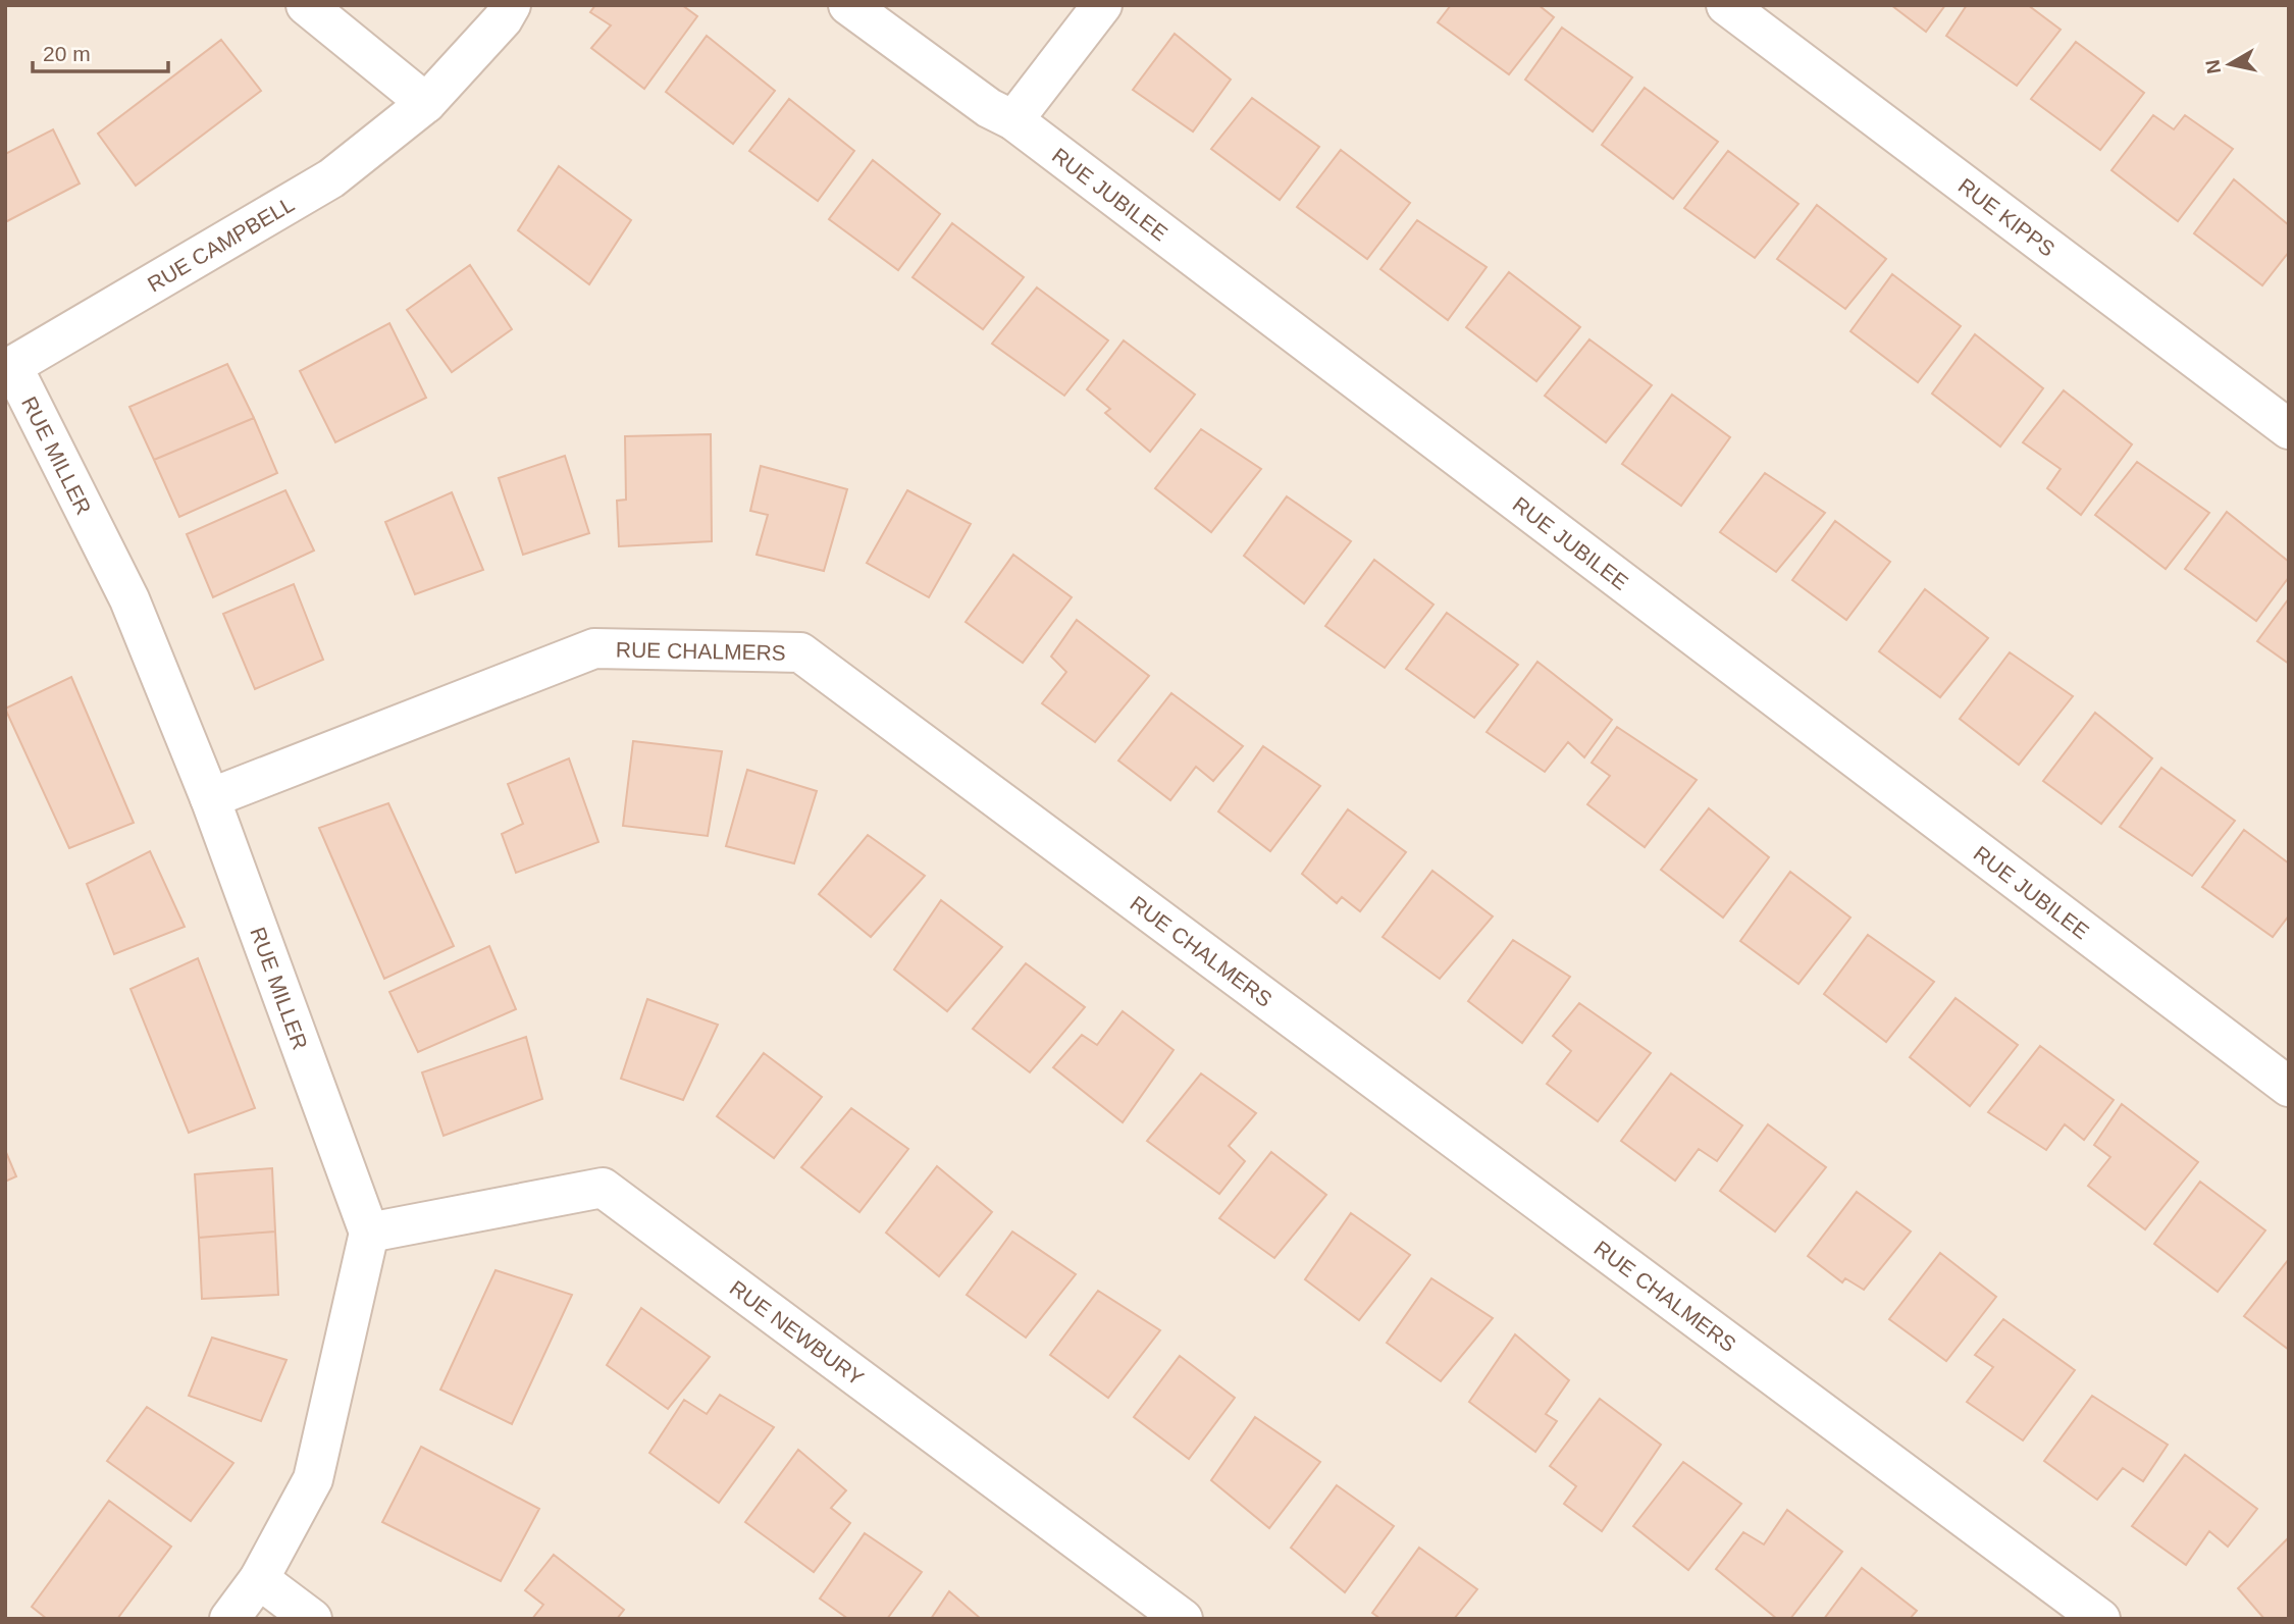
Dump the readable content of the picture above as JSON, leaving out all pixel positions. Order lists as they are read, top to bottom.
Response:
{
  "streets": {
    "street": [
      "RUE JUBILEE",
      "RUE KIPPS",
      "RUE CAMPBELL",
      "RUE MILLER",
      "RUE CHALMERS",
      "RUE NEWBURY"
    ]
  },
  "crossings": [
    ["RUE CAMPBELL", "RUE MILLER"],
    ["RUE MILLER", "RUE CHALMERS"],
    ["RUE MILLER", "RUE NEWBURY"]
  ],
  "scale_bar": "20 m",
  "north": "left"
}
